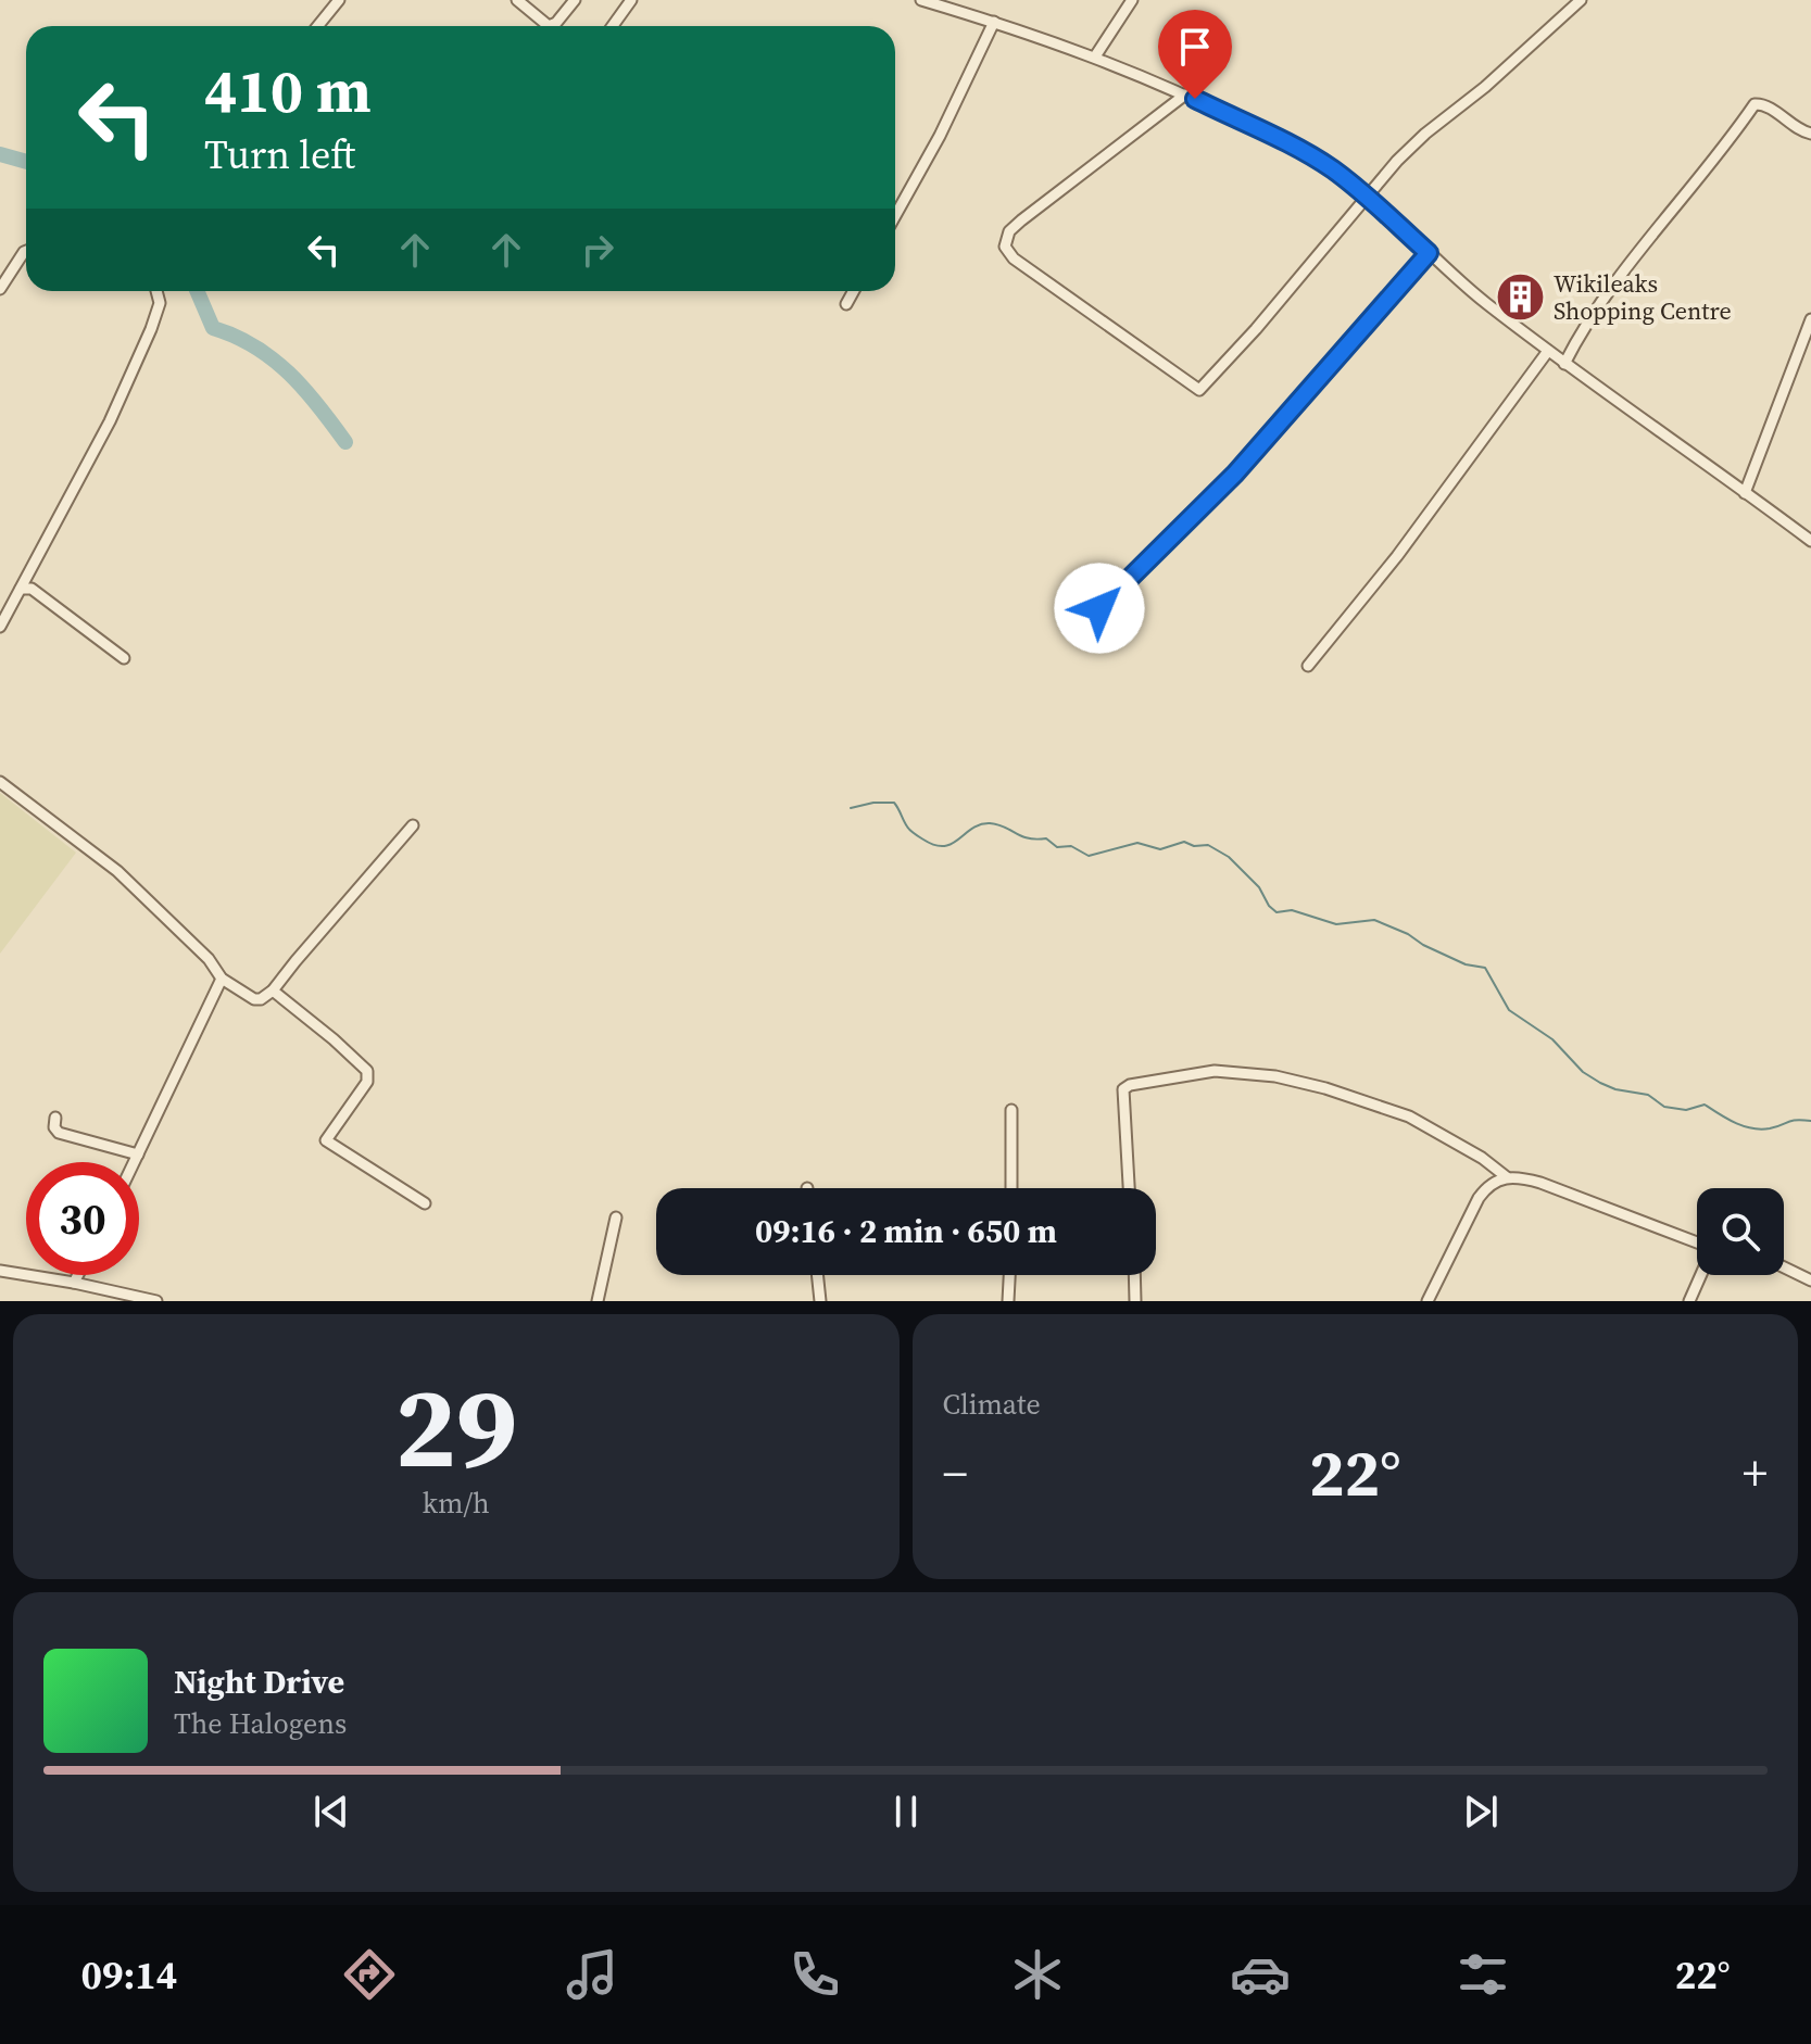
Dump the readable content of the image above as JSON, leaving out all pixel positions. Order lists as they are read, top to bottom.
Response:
{
  "places": {
    "building": ["Wikileaks Shopping Centre"]
  },
  "page": {
    "turn": ["410 m", "Turn left"],
    "limit": "30",
    "trip": "09:16 · 2 min · 650 m",
    "tile": [
      ["29", "km/h"],
      "Climate"
    ],
    "heat": ["−", "22°", "+"],
    "song": ["Night Drive", "The Halogens"],
    "tabs": ["09:14", "22°"]
  }
}
